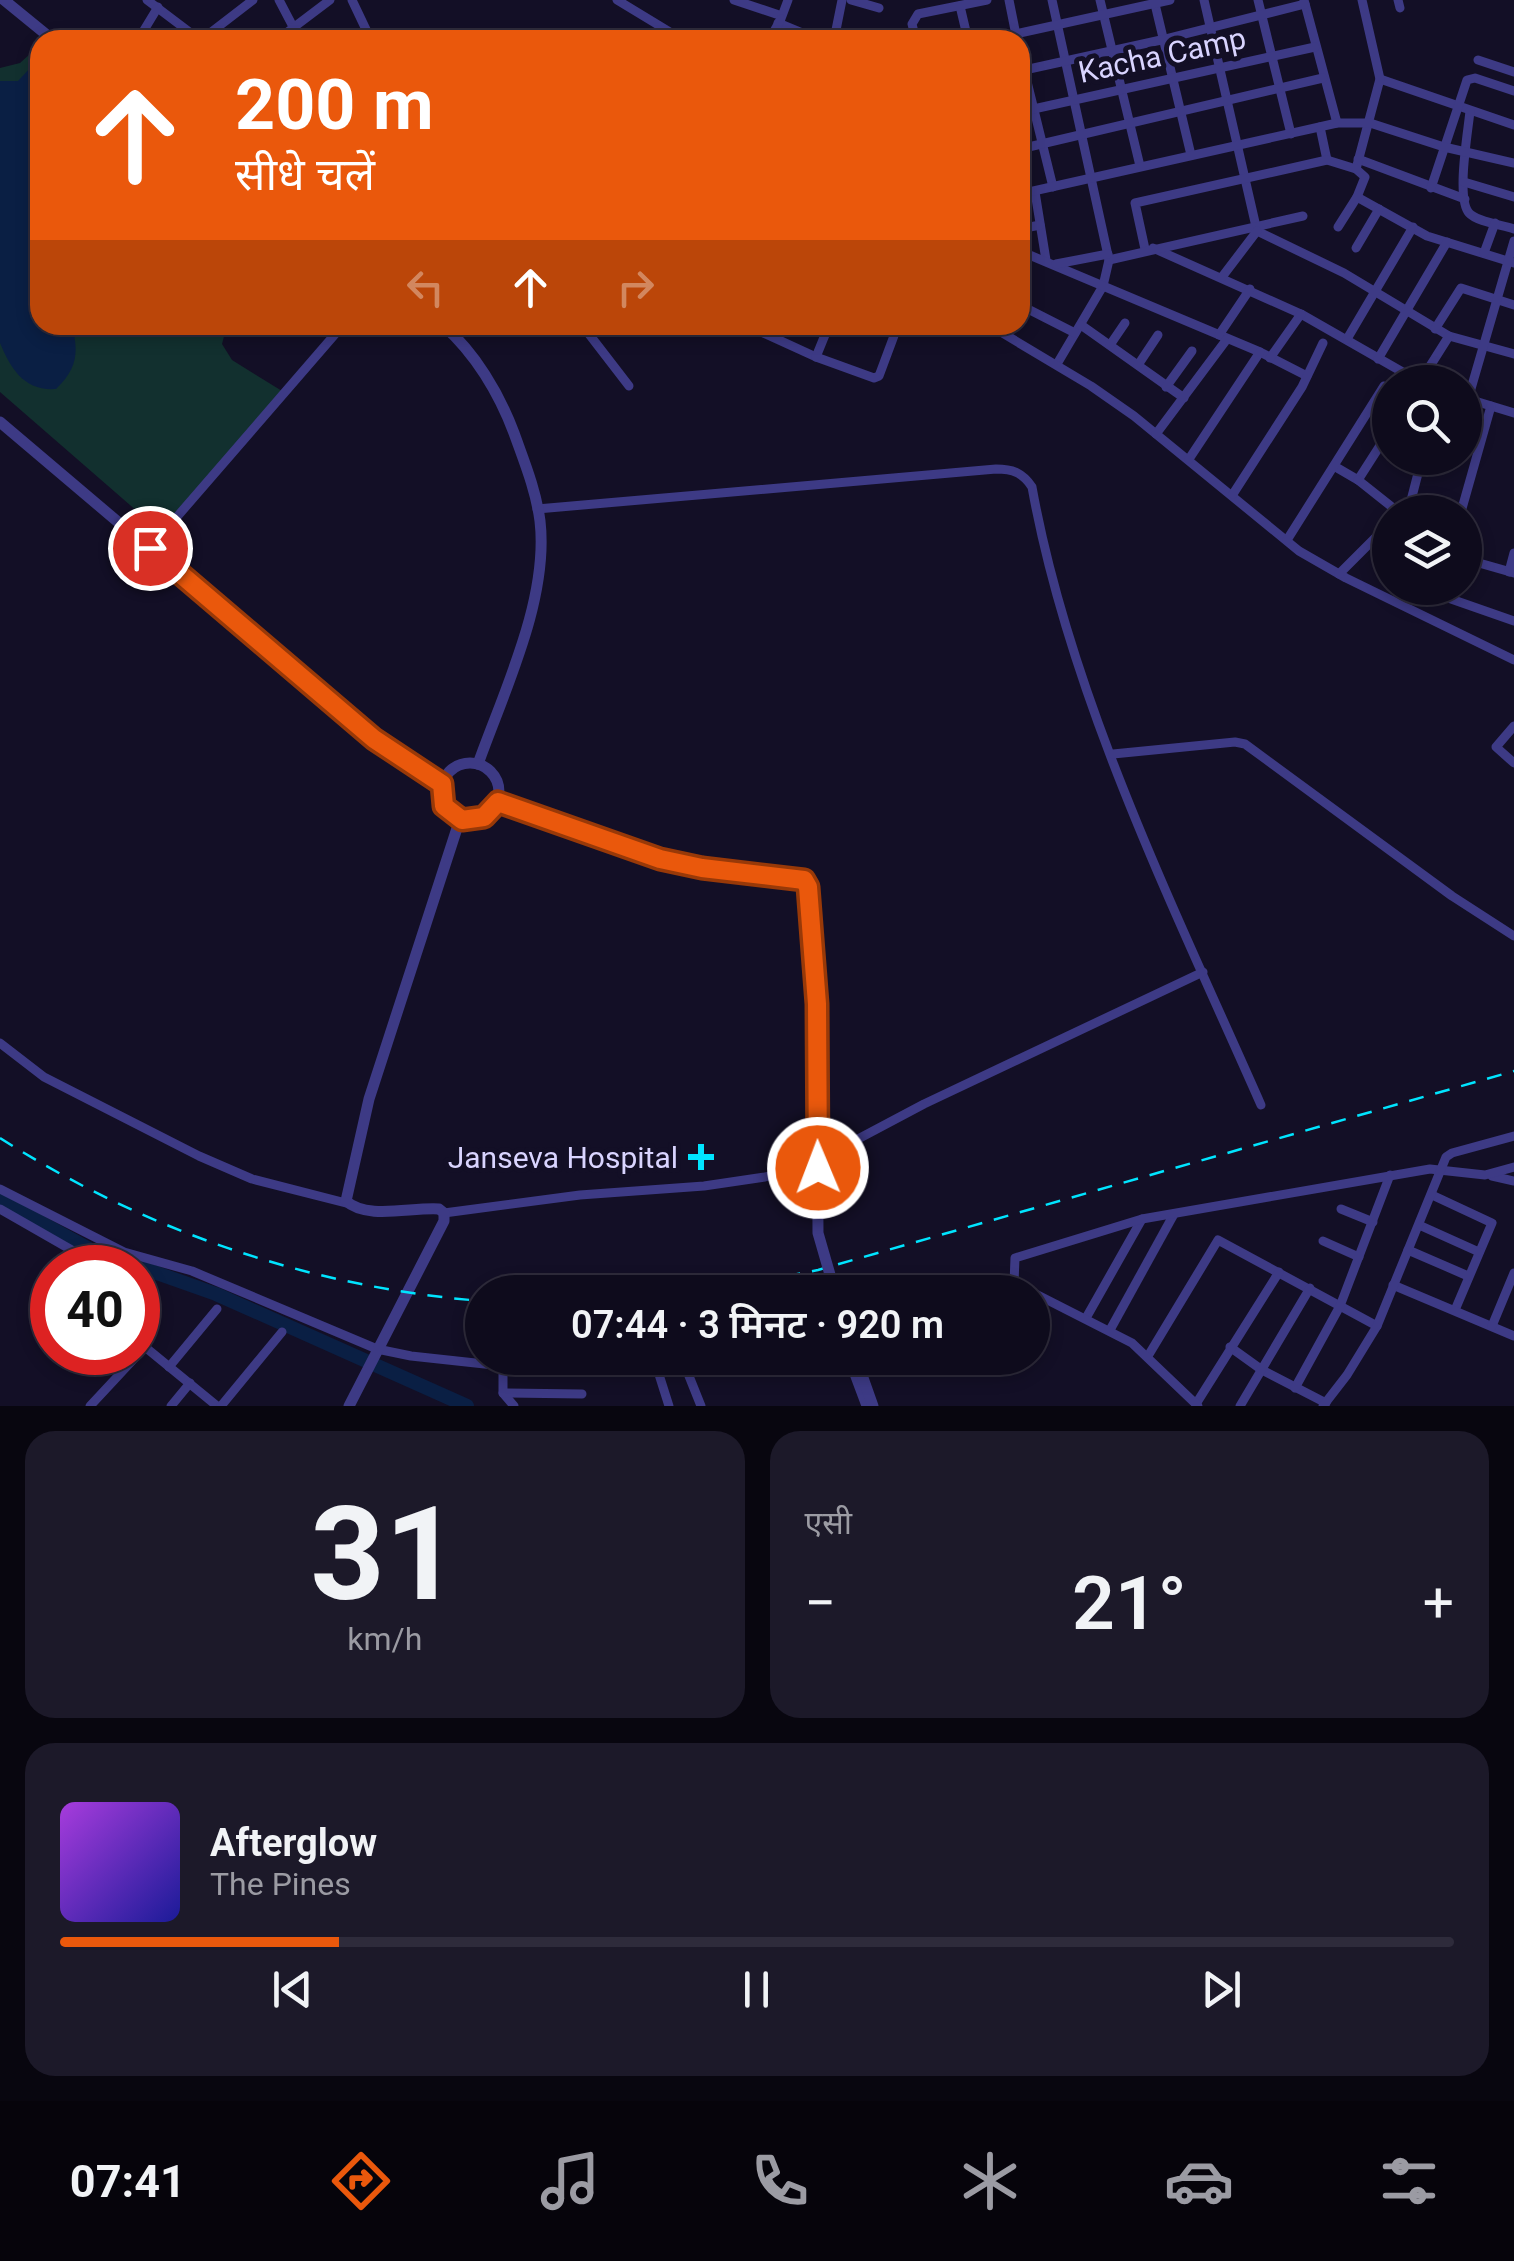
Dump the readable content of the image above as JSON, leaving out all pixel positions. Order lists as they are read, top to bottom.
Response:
{
  "streets": {
    "street": ["Kacha Camp"]
  },
  "places": {
    "health": ["Janseva Hospital"]
  },
  "page": {
    "turn": ["200 m", "सीधे चलें"],
    "limit": "40",
    "trip": "07:44 · 3 मिनट · 920 m",
    "tile": [
      ["31", "km/h"],
      "एसी"
    ],
    "heat": ["−", "21°", "+"],
    "song": ["Afterglow", "The Pines"],
    "tabs": "07:41"
  }
}
